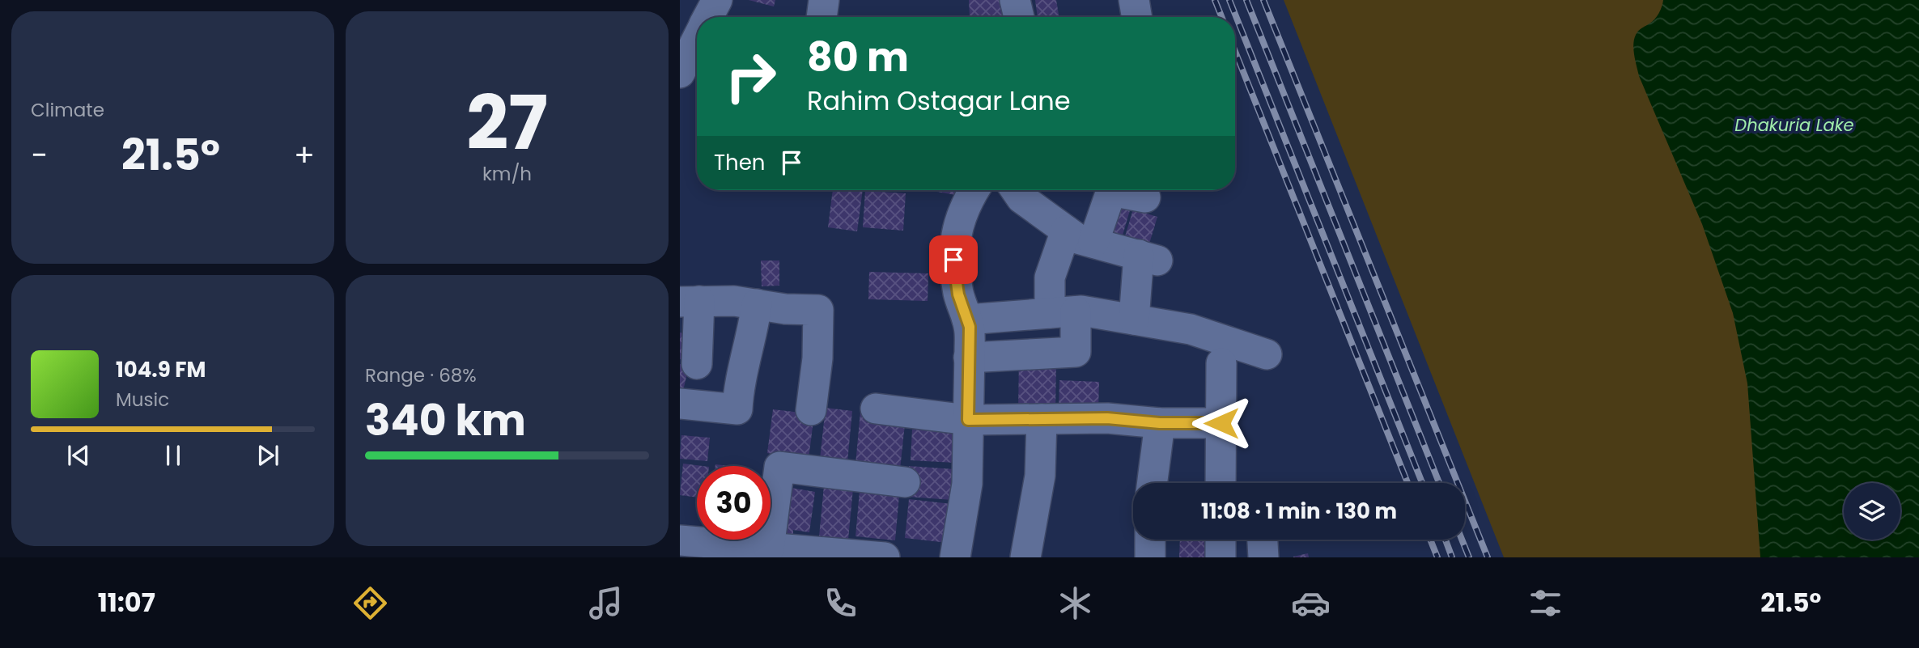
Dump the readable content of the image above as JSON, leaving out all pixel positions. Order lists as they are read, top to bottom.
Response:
{
  "water": ["Dhakuria Lake"],
  "page": {
    "tile": [
      "Climate",
      ["27", "km/h"],
      ["Range · 68%", "340 km"]
    ],
    "turn": ["80 m", "Rahim Ostagar Lane"],
    "heat": ["−", "21.5°", "+"],
    "then": "Then",
    "song": ["104.9 FM", "Music"],
    "limit": "30",
    "trip": "11:08 · 1 min · 130 m",
    "tabs": ["11:07", "21.5°"]
  }
}
